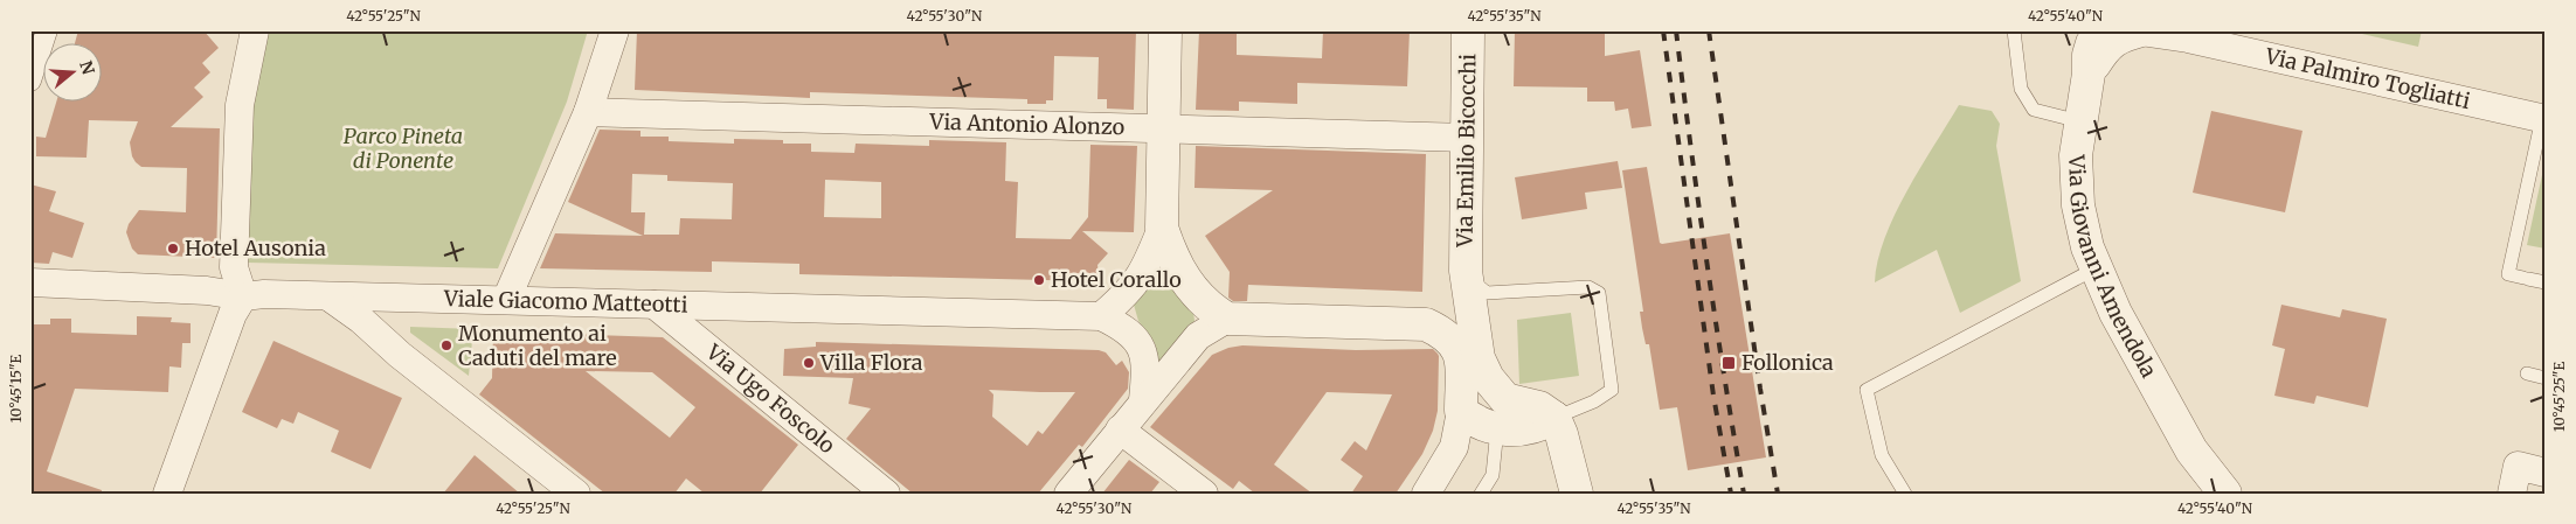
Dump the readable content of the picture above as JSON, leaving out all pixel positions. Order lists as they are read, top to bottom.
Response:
{
  "streets": {
    "street": [
      "Via Palmiro Togliatti",
      "Via Antonio Alonzo",
      "Via Emilio Bicocchi",
      "Via Giovanni Amendola",
      "Viale Giacomo Matteotti",
      "Via Ugo Foscolo"
    ]
  },
  "crossings": [
    ["Via Palmiro Togliatti", "Via Giovanni Amendola"],
    ["Via Antonio Alonzo", "Via Emilio Bicocchi"],
    ["Viale Giacomo Matteotti", "Via Ugo Foscolo"]
  ],
  "parks": ["Parco Pineta di Ponente"],
  "places": {
    "other": [
      "Hotel Ausonia",
      "Hotel Corallo",
      "Monumento ai Caduti del mare",
      "Villa Flora"
    ],
    "transit": ["Follonica"]
  },
  "north": "right",
  "coordinates": [
    "42°55'25\"N",
    "42°55'30\"N",
    "42°55'35\"N",
    "42°55'40\"N",
    "10°45'15\"E",
    "10°45'25\"E"
  ]
}
